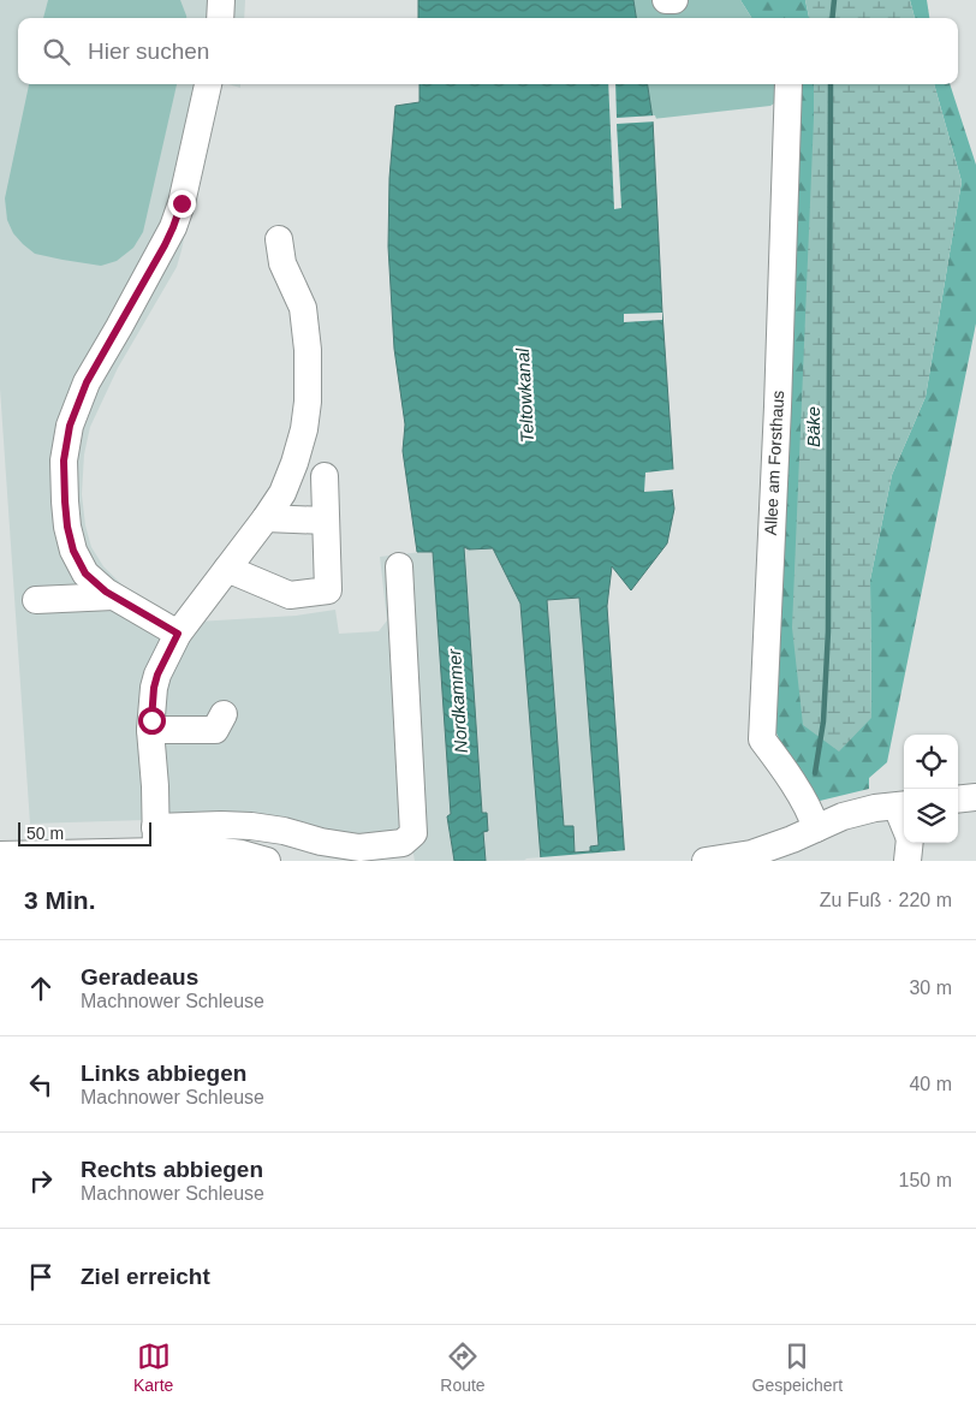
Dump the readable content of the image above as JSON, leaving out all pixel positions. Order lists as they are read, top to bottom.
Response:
{
  "streets": {
    "street": ["Allee am Forsthaus"]
  },
  "water": ["Teltowkanal", "Bäke", "Nordkammer"],
  "scale_bar": "50 m",
  "page": {
    "search": "Hier suchen",
    "scale": "50 m",
    "heading": ["3 Min.", "Zu Fuß · 220 m"],
    "list": [
      ["Geradeaus", "Machnower Schleuse", "30 m"],
      ["Links abbiegen", "Machnower Schleuse", "40 m"],
      ["Rechts abbiegen", "Machnower Schleuse", "150 m"],
      "Ziel erreicht"
    ],
    "nav": ["Karte", "Route", "Gespeichert"]
  }
}
